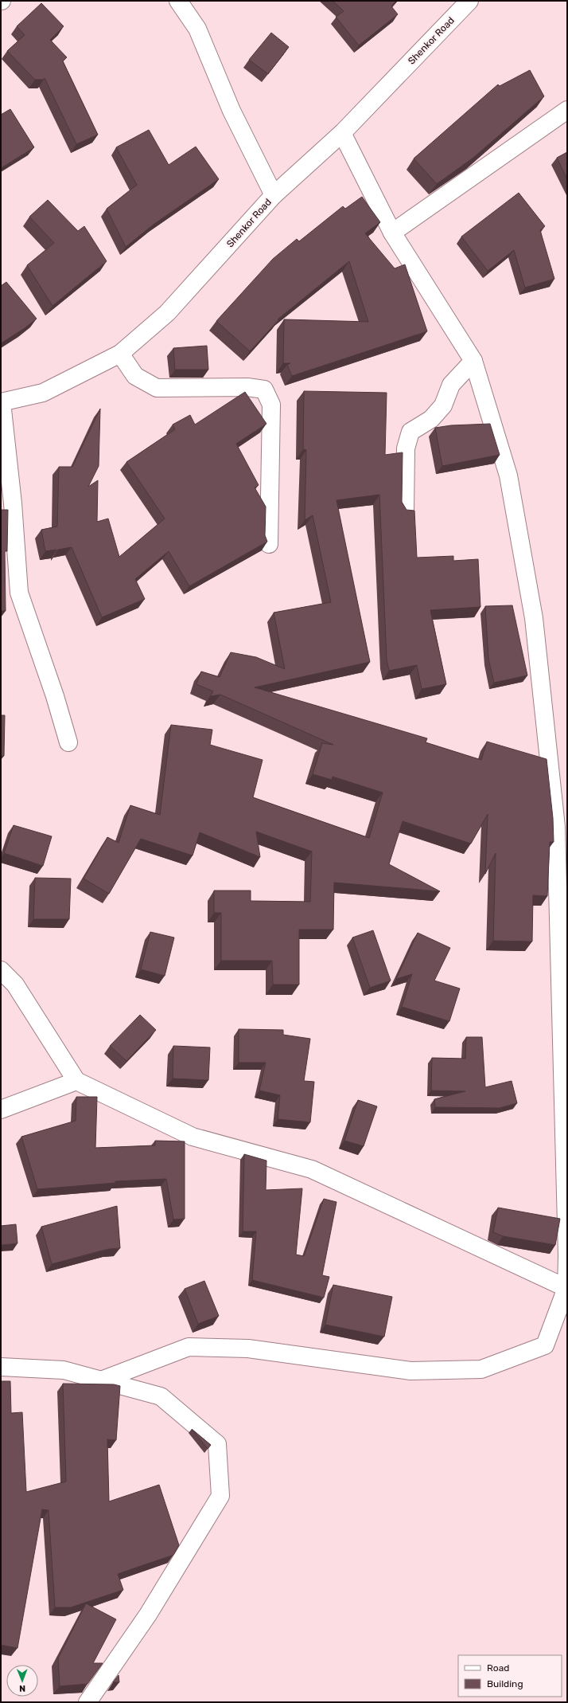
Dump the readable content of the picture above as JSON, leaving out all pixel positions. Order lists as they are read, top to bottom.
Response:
{
  "streets": {
    "street": ["Shenkor Road"]
  },
  "legend": ["Road", "Building"],
  "north": "bottom"
}
